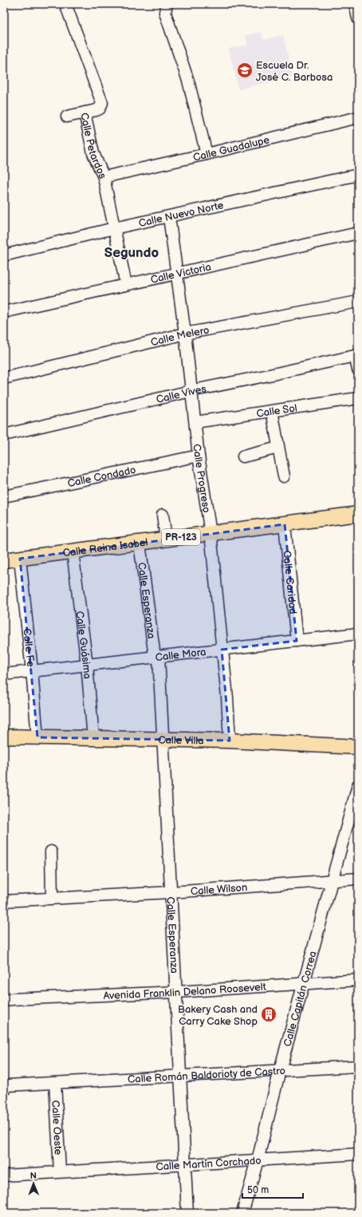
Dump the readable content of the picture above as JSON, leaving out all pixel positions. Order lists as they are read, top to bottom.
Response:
{
  "streets": {
    "main road": ["PR-123", "Calle Reina Isabel", "Calle Villa"],
    "street": [
      "Calle Petardos",
      "Calle Guadalupe",
      "Calle Nuevo Norte",
      "Calle Victoria",
      "Calle Melero",
      "Calle Vives",
      "Calle Sol",
      "Calle Condado",
      "Calle Progreso",
      "Calle Caridad",
      "Calle Esperanza",
      "Calle Guásima",
      "Calle Fe",
      "Calle Mora",
      "Calle Wilson",
      "Avenida Franklin Delano Roosevelt",
      "Calle Capitán Correa",
      "Calle Román Baldorioty de Castro",
      "Calle Oeste",
      "Calle Martín Corchado"
    ]
  },
  "crossings": [
    ["Calle Petardos", "Calle Guadalupe"],
    ["Calle Petardos", "Calle Nuevo Norte"],
    ["Calle Petardos", "Calle Victoria"],
    ["Calle Nuevo Norte", "Calle Progreso"],
    ["Calle Victoria", "Calle Progreso"],
    ["Calle Melero", "Calle Progreso"],
    ["Calle Vives", "Calle Progreso"],
    ["Calle Sol", "Calle Progreso"],
    ["Calle Condado", "Calle Progreso"],
    ["Calle Progreso", "Calle Reina Isabel"],
    ["Calle Progreso", "Calle Mora"],
    ["Calle Progreso", "Calle Villa"],
    ["Calle Reina Isabel", "Calle Caridad"],
    ["Calle Reina Isabel", "Calle Esperanza"],
    ["Calle Reina Isabel", "Calle Guásima"],
    ["Calle Reina Isabel", "Calle Fe"],
    ["Calle Caridad", "Calle Mora"],
    ["Calle Esperanza", "Calle Mora"],
    ["Calle Esperanza", "Calle Villa"],
    ["Calle Esperanza", "Calle Wilson"],
    ["Calle Esperanza", "Avenida Franklin Delano Roosevelt"],
    ["Calle Esperanza", "Calle Román Baldorioty de Castro"],
    ["Calle Esperanza", "Calle Martín Corchado"],
    ["Calle Guásima", "Calle Mora"],
    ["Calle Guásima", "Calle Villa"],
    ["Calle Fe", "Calle Mora"],
    ["Calle Fe", "Calle Villa"],
    ["Calle Wilson", "Calle Capitán Correa"],
    ["Avenida Franklin Delano Roosevelt", "Calle Capitán Correa"],
    ["Calle Capitán Correa", "Calle Román Baldorioty de Castro"],
    ["Calle Capitán Correa", "Calle Martín Corchado"],
    ["Calle Román Baldorioty de Castro", "Calle Oeste"],
    ["Calle Oeste", "Calle Martín Corchado"]
  ],
  "districts": ["Segundo"],
  "places": {
    "school or university": ["Escuela Dr. José C. Barbosa"],
    "building": ["Bakery Cash and Carry Cake Shop"]
  },
  "scale_bar": "50 m",
  "north": "top"
}
